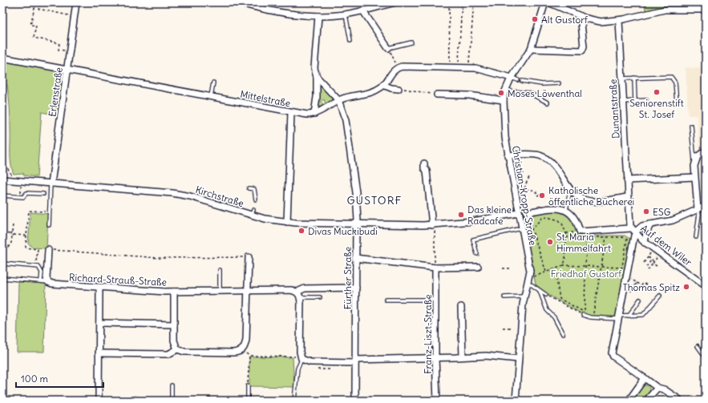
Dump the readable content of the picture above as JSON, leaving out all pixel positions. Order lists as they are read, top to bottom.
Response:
{
  "streets": {
    "street": [
      "Erlenstraße",
      "Mittelstraße",
      "Dunantstraße",
      "Christian-Kropp-Straße",
      "Kirchstraße",
      "Auf dem Wiler",
      "Fürther Straße",
      "Richard-Strauß-Straße",
      "Franz-Liszt-Straße"
    ]
  },
  "crossings": [
    ["Erlenstraße", "Mittelstraße"],
    ["Erlenstraße", "Kirchstraße"],
    ["Mittelstraße", "Fürther Straße"],
    ["Dunantstraße", "Auf dem Wiler"],
    ["Christian-Kropp-Straße", "Kirchstraße"],
    ["Kirchstraße", "Fürther Straße"],
    ["Fürther Straße", "Richard-Strauß-Straße"]
  ],
  "districts": ["GUSTORF"],
  "parks": ["Friedhof Gustorf"],
  "places": [
    "Alt Gustorf",
    "Seniorenstift St. Josef",
    "Moses Löwenthal",
    "Katholische öffentliche Bücherei",
    "ESG",
    "Das kleine Radcafe",
    "Divas Muckibudi",
    "St. Maria Himmelfahrt",
    "Thomas Spitz"
  ],
  "scale_bar": "100 m"
}
